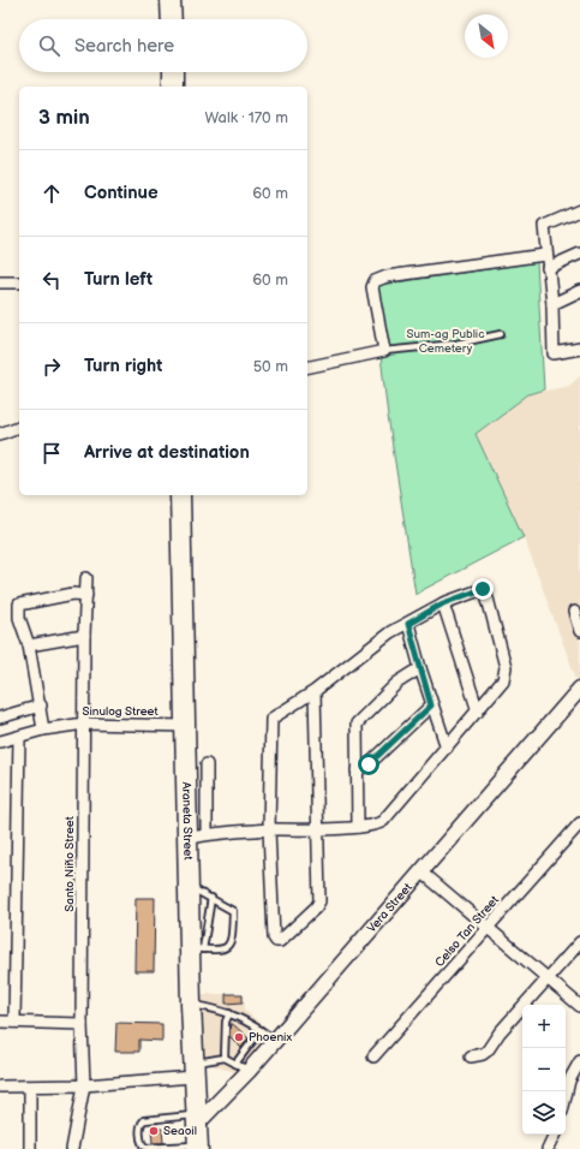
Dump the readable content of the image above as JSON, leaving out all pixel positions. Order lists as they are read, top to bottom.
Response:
{
  "streets": {
    "highway": ["Araneta Street"],
    "street": [
      "Sinulog Street",
      "Santo Niño Street",
      "Vera Street",
      "Celso Tan Street"
    ]
  },
  "crossings": [
    ["Sinulog Street", "Araneta Street"],
    ["Sinulog Street", "Santo Niño Street"],
    ["Araneta Street", "Vera Street"]
  ],
  "parks": ["Sum-ag Public Cemetery"],
  "places": ["Phoenix", "Seaoil"],
  "north": "bottom right",
  "page": {
    "search": "Search here",
    "heading": ["3 min", "Walk · 170 m"],
    "list": [
      ["Continue", "60 m"],
      ["Turn left", "60 m"],
      ["Turn right", "50 m"],
      "Arrive at destination"
    ],
    "map_buttons": ["+", "−"]
  }
}
